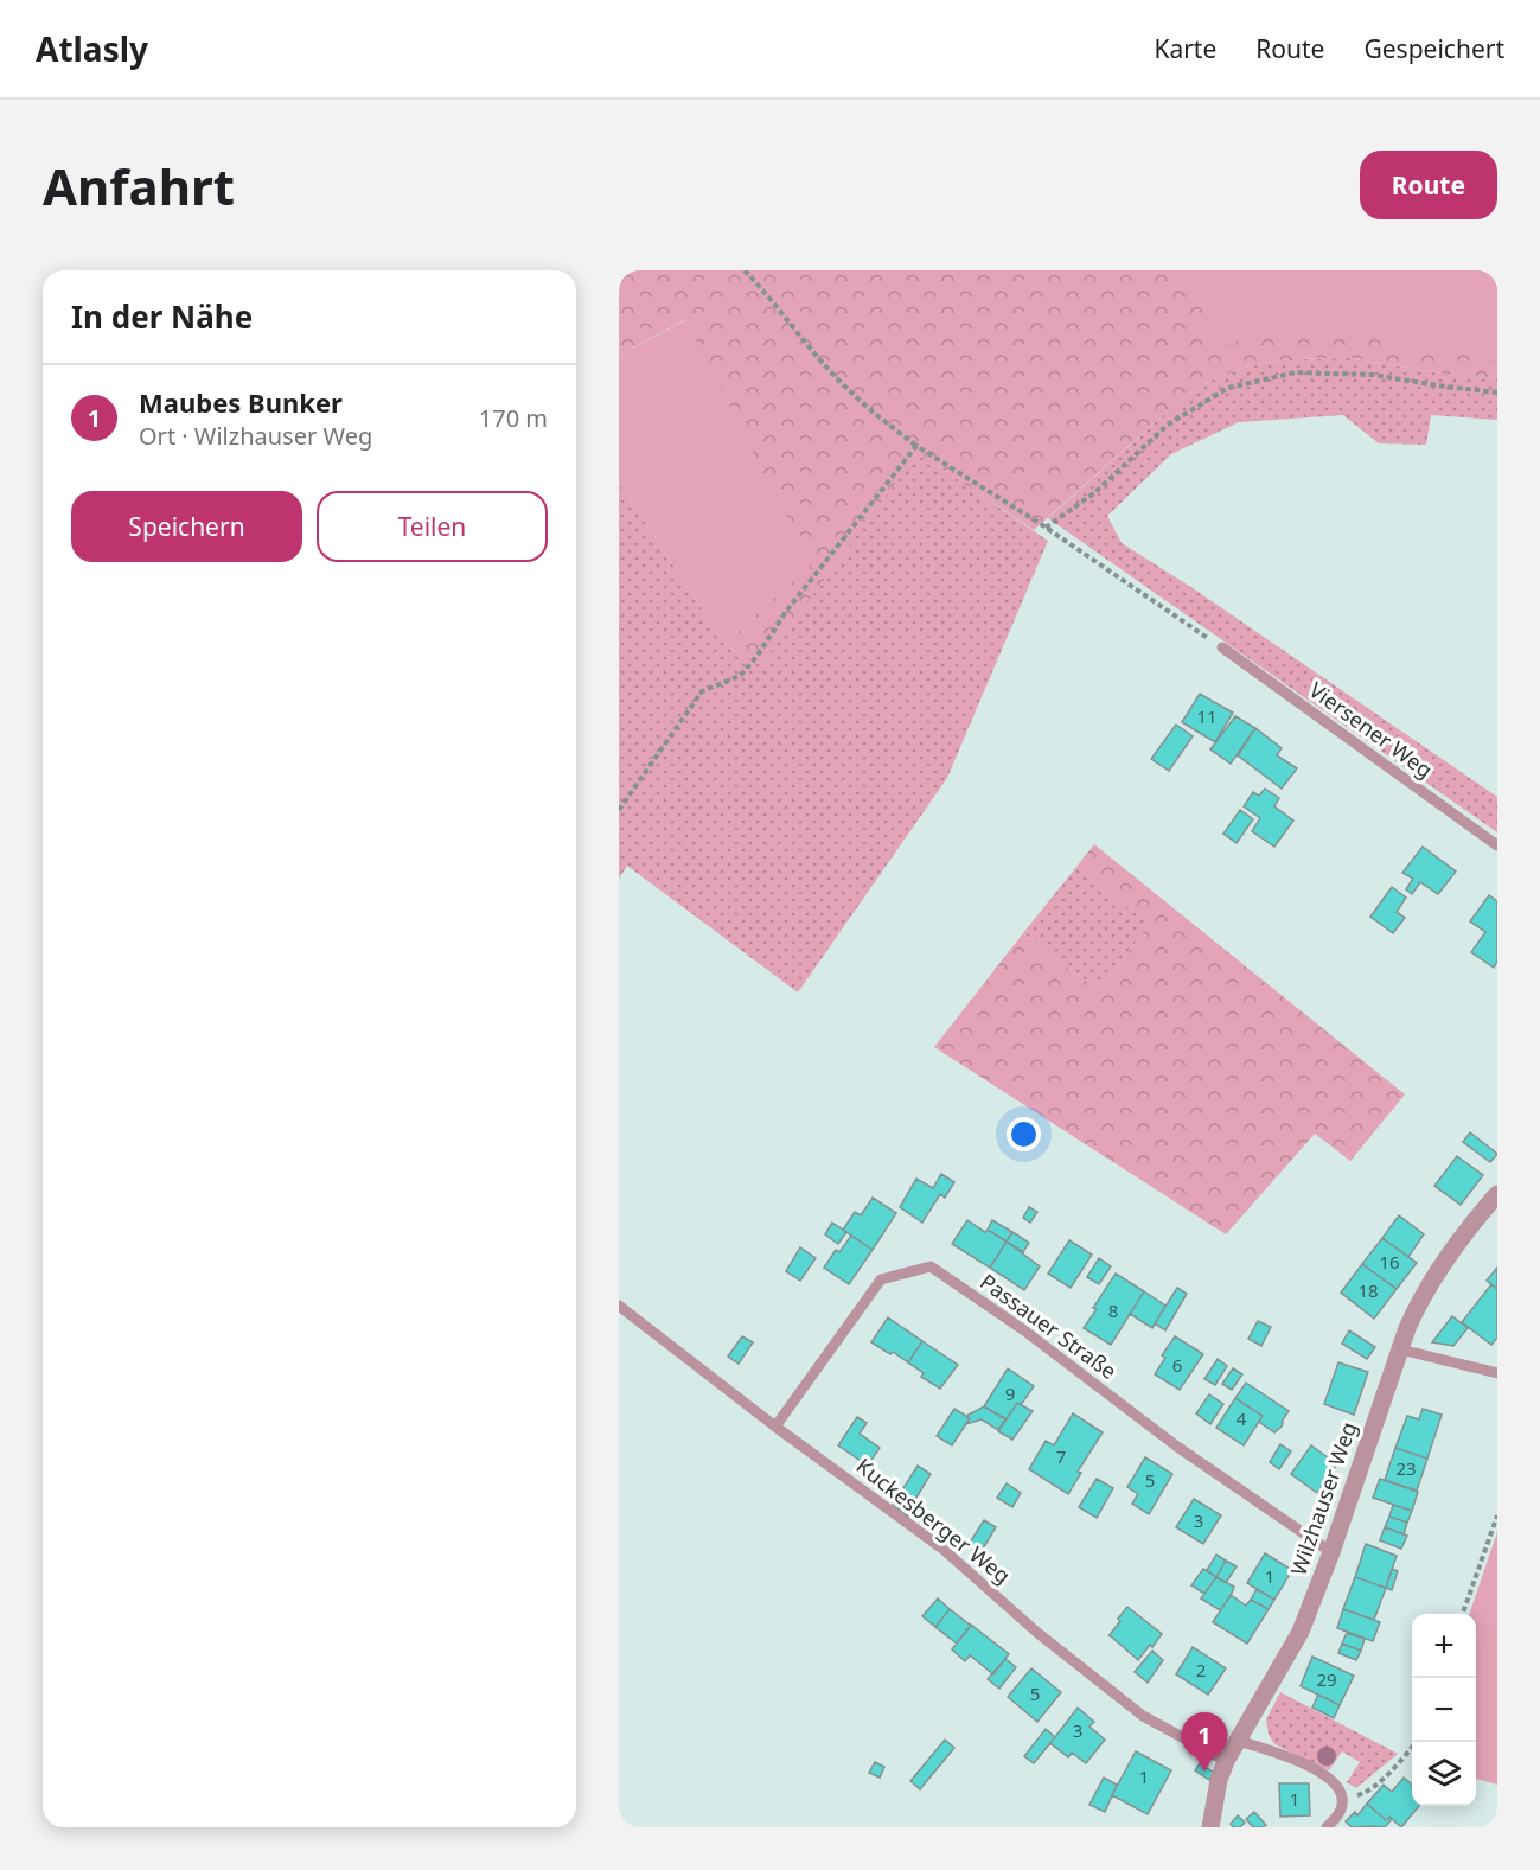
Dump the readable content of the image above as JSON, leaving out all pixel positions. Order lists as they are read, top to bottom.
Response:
{
  "streets": {
    "street": ["Wilzhauser Weg"],
    "lane": ["Viersener Weg", "Passauer Straße", "Kuckesberger Weg"]
  },
  "crossings": [
    ["Passauer Straße", "Wilzhauser Weg"],
    ["Passauer Straße", "Kuckesberger Weg"],
    ["Wilzhauser Weg", "Kuckesberger Weg"]
  ],
  "house_numbers": [
    "11",
    "16",
    "18",
    "8",
    "6",
    "9",
    "4",
    "7",
    "23",
    "5",
    "3",
    "1",
    "2",
    "29",
    "5",
    "3",
    "1",
    "1"
  ],
  "page": {
    "header": "Atlasly",
    "nav": ["Karte", "Route", "Gespeichert"],
    "buttons": [
      "Route",
      ["Speichern", "Teilen"]
    ],
    "title": "Anfahrt",
    "heading": "In der Nähe",
    "list": [
      {
        "mark": "1",
        "name": "Maubes Bunker",
        "note": "Ort · Wilzhauser Weg",
        "value": "170 m"
      }
    ],
    "map_buttons": ["+", "−"],
    "pins": "1"
  }
}
